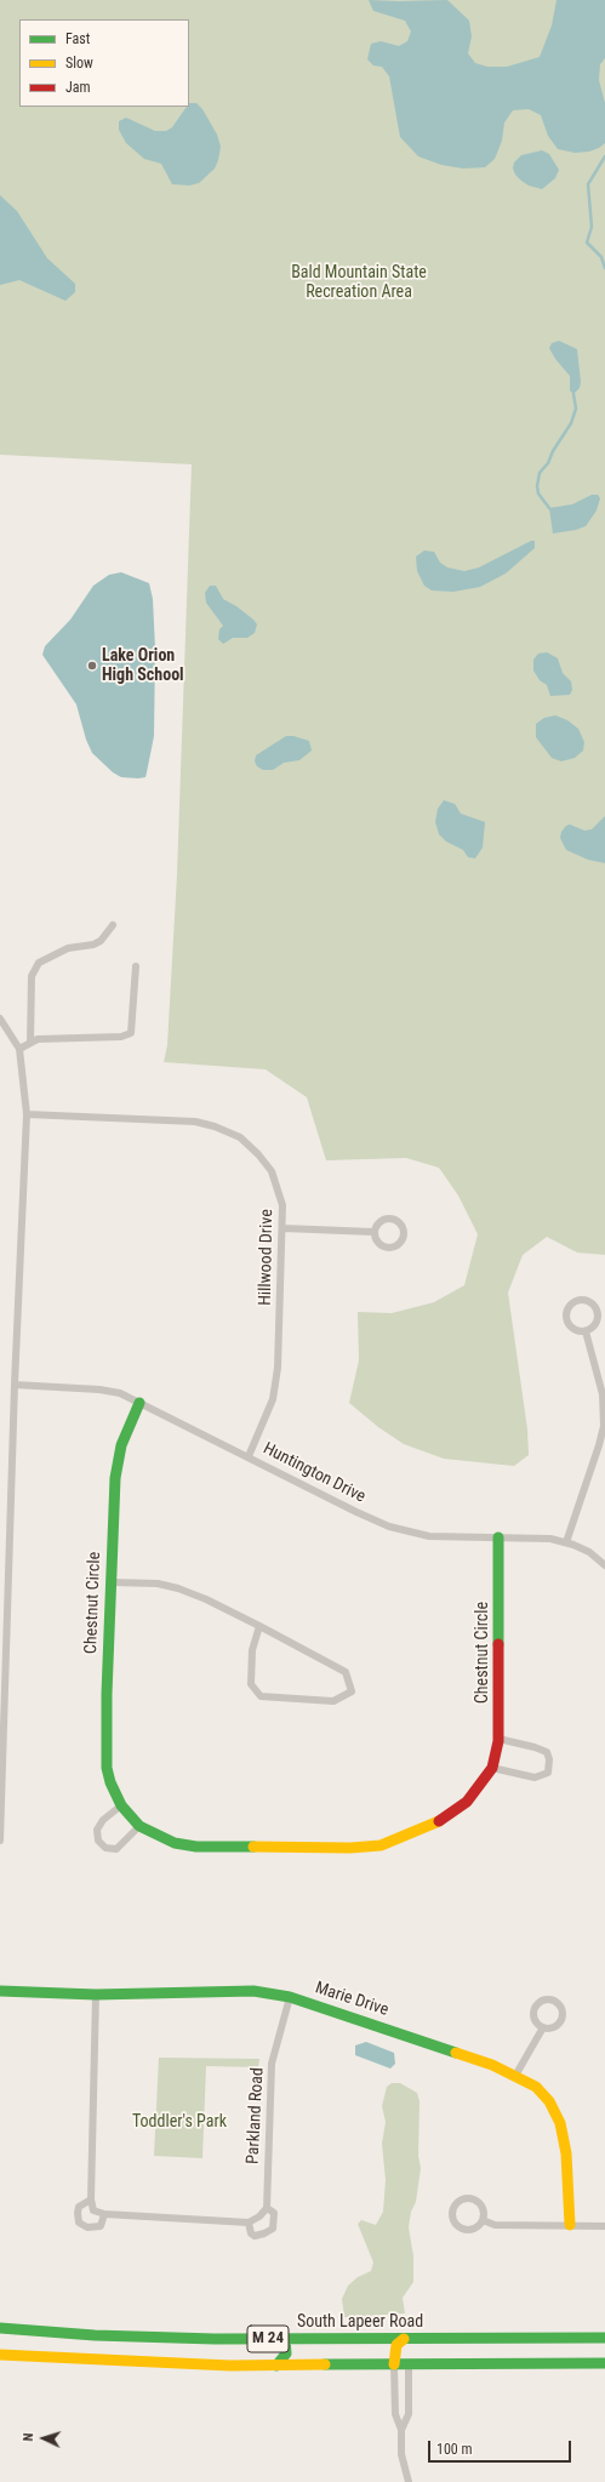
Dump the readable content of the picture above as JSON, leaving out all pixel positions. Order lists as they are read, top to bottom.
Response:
{
  "streets": {
    "street": [
      "Hillwood Drive",
      "Huntington Drive",
      "Chestnut Circle",
      "Marie Drive",
      "Parkland Road",
      "South Lapeer Road",
      "M 24"
    ]
  },
  "crossings": [
    ["Hillwood Drive", "Huntington Drive"],
    ["Huntington Drive", "Chestnut Circle"],
    ["Marie Drive", "Parkland Road"]
  ],
  "parks": ["Bald Mountain State Recreation Area", "Toddler's Park"],
  "places": ["Lake Orion High School"],
  "legend": ["Fast", "Slow", "Jam"],
  "scale_bar": "100 m",
  "north": "left"
}
